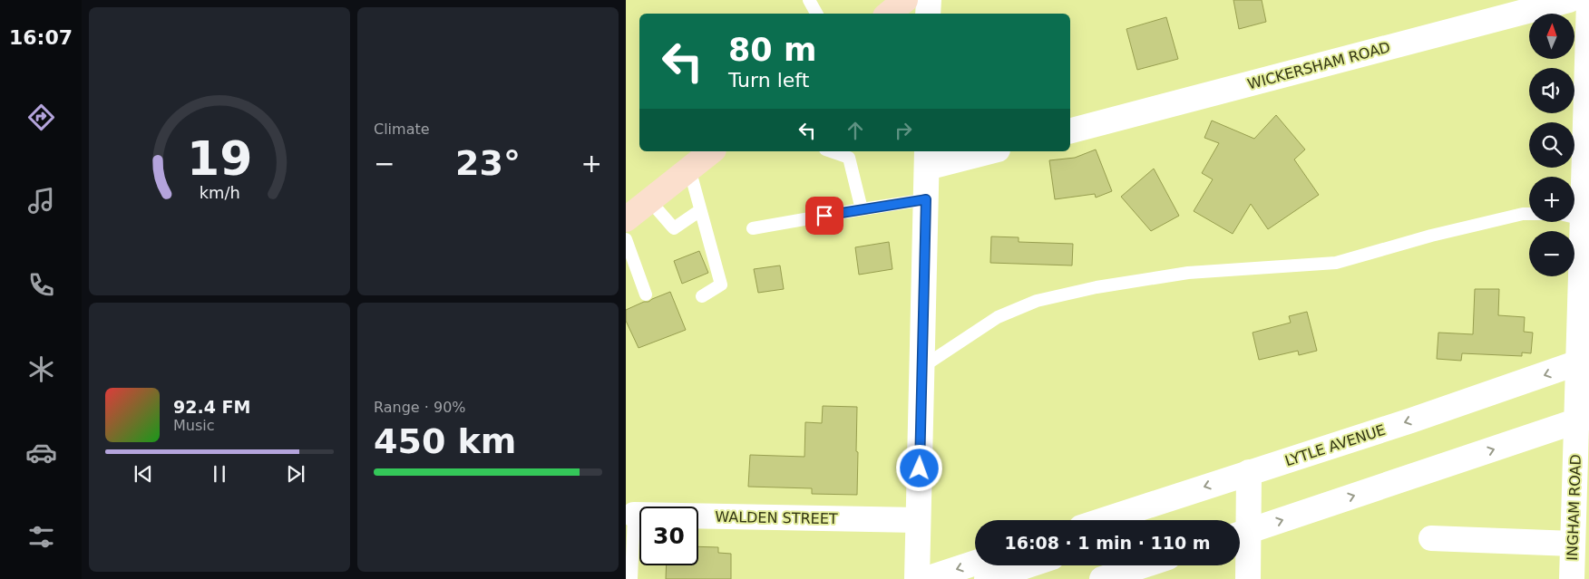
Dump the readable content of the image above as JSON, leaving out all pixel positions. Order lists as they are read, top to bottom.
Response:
{
  "streets": {
    "street": [
      "WICKERSHAM ROAD",
      "LYTLE AVENUE",
      "INGHAM ROAD",
      "WALDEN STREET"
    ]
  },
  "crossings": [
    ["LYTLE AVENUE", "INGHAM ROAD"]
  ],
  "north": "top",
  "page": {
    "tabs": "16:07",
    "tile": [
      "Climate",
      ["Range · 90%", "450 km"]
    ],
    "map_buttons": ["+", "−"],
    "turn": ["80 m", "Turn left"],
    "heat": ["−", "23°", "+"],
    "song": ["92.4 FM", "Music"],
    "limit": "30",
    "trip": "16:08 · 1 min · 110 m",
    "gauge": ["19", "km/h"]
  }
}
